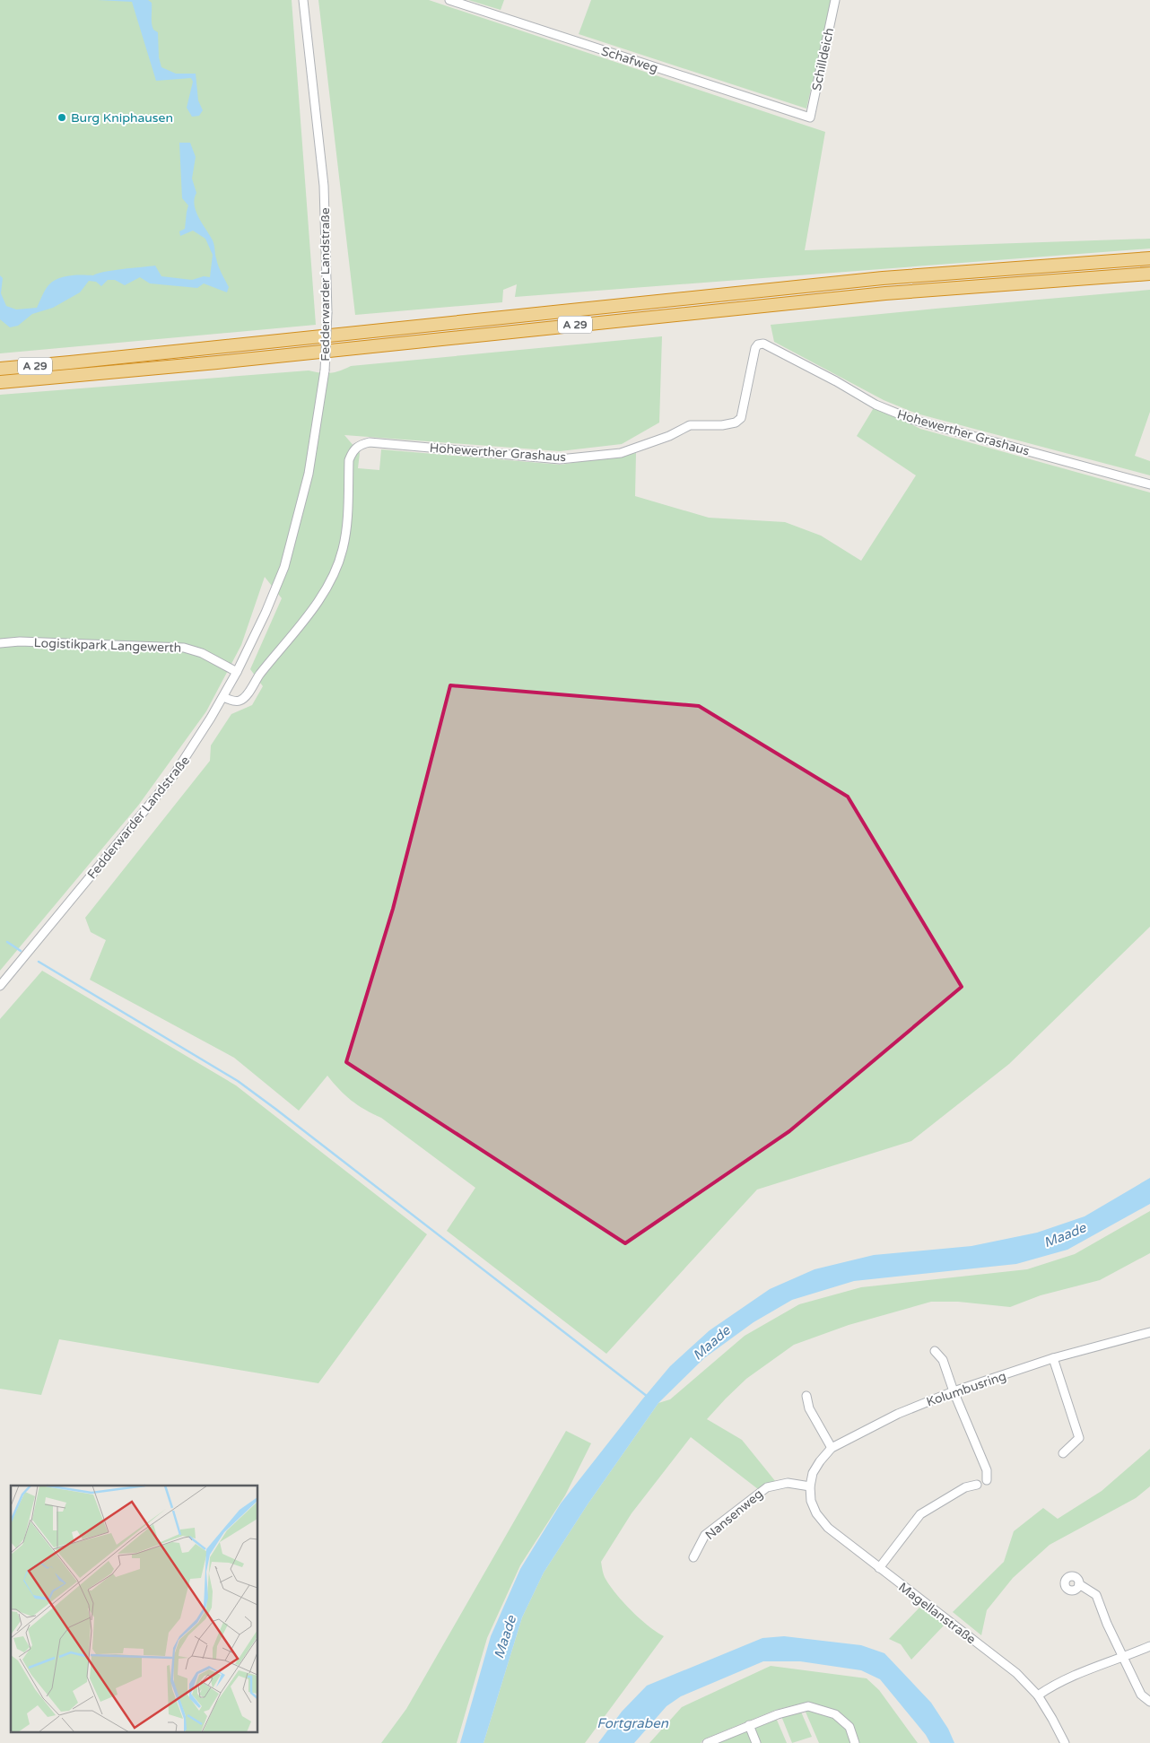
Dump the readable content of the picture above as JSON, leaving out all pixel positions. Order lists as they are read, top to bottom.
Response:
{
  "streets": {
    "highway": ["A 29"],
    "street": [
      "Schafweg",
      "Schilldeich",
      "Fedderwarder Landstraße",
      "Hohewerther Grashaus",
      "Logistikpark Langewerth",
      "Kolumbusring",
      "Nansenweg",
      "Magellanstraße"
    ]
  },
  "crossings": [
    ["Schafweg", "Schilldeich"],
    ["Fedderwarder Landstraße", "Hohewerther Grashaus"],
    ["Fedderwarder Landstraße", "Logistikpark Langewerth"],
    ["Kolumbusring", "Nansenweg"],
    ["Kolumbusring", "Magellanstraße"],
    ["Nansenweg", "Magellanstraße"]
  ],
  "water": ["Maade", "Fortgraben"],
  "places": ["Burg Kniphausen"]
}
